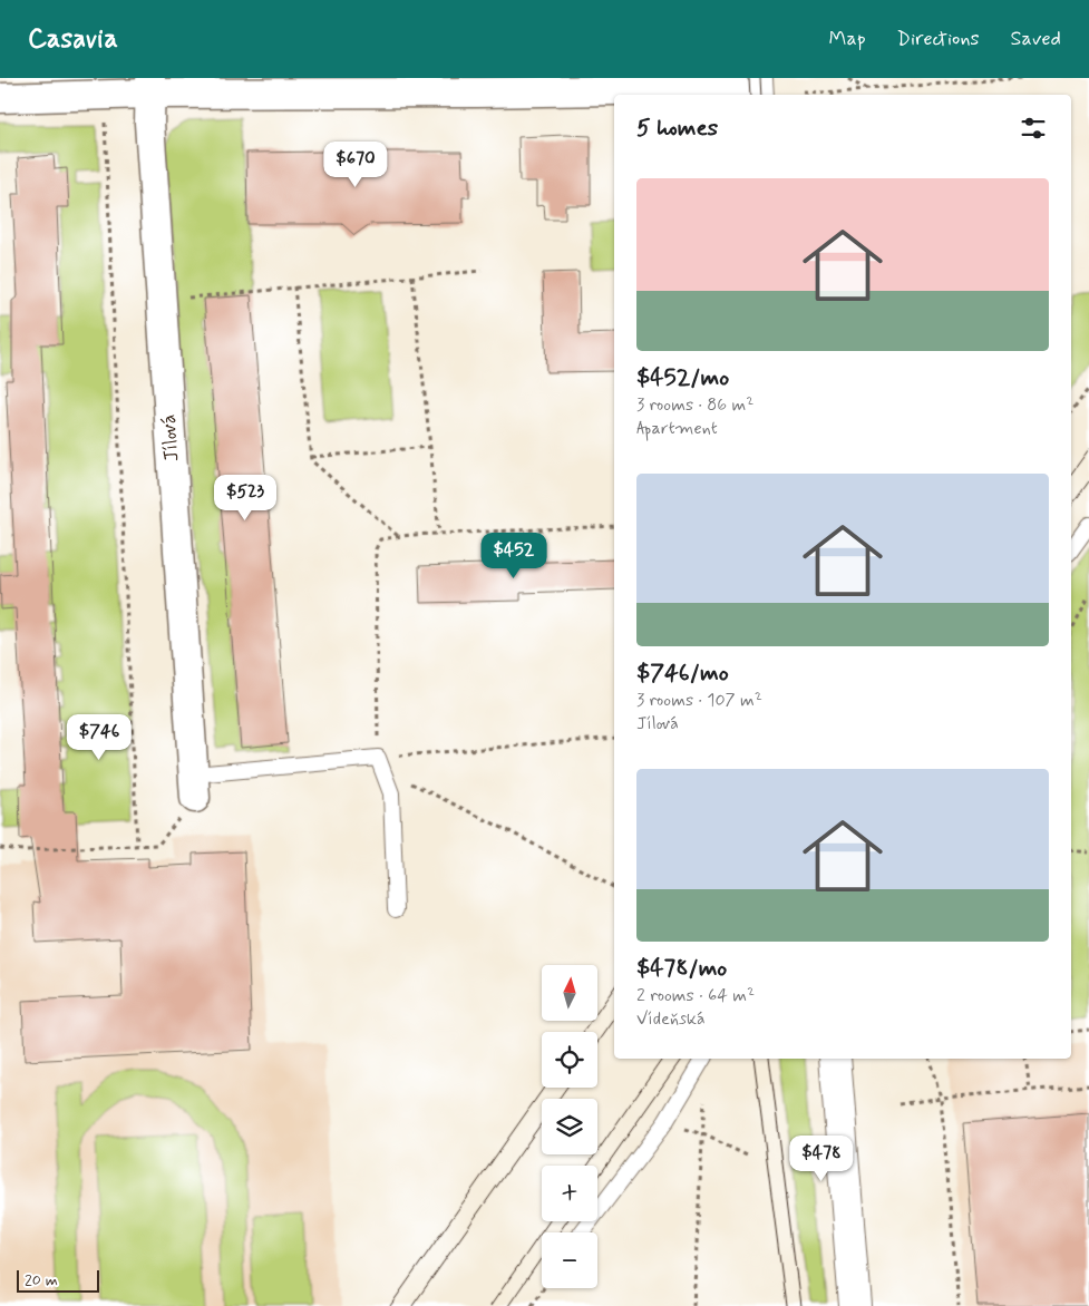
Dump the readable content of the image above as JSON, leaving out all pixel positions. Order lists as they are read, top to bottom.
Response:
{
  "streets": {
    "street": ["Jílová"]
  },
  "scale_bar": "20 m",
  "north": "top",
  "page": {
    "header": "Casavia",
    "nav": ["Map", "Directions", "Saved"],
    "heading": "5 homes",
    "price": [
      "$670",
      "$523",
      "$452",
      "$746",
      "$478"
    ],
    "list": [
      {
        "name": "$452/mo",
        "note": "3 rooms · 86 m² · Apartment"
      },
      {
        "name": "$746/mo",
        "note": "3 rooms · 107 m² · Jílová"
      },
      {
        "name": "$478/mo",
        "note": "2 rooms · 64 m² · Vídeňská"
      }
    ],
    "map_buttons": ["+", "−"],
    "scale": "20 m"
  }
}
